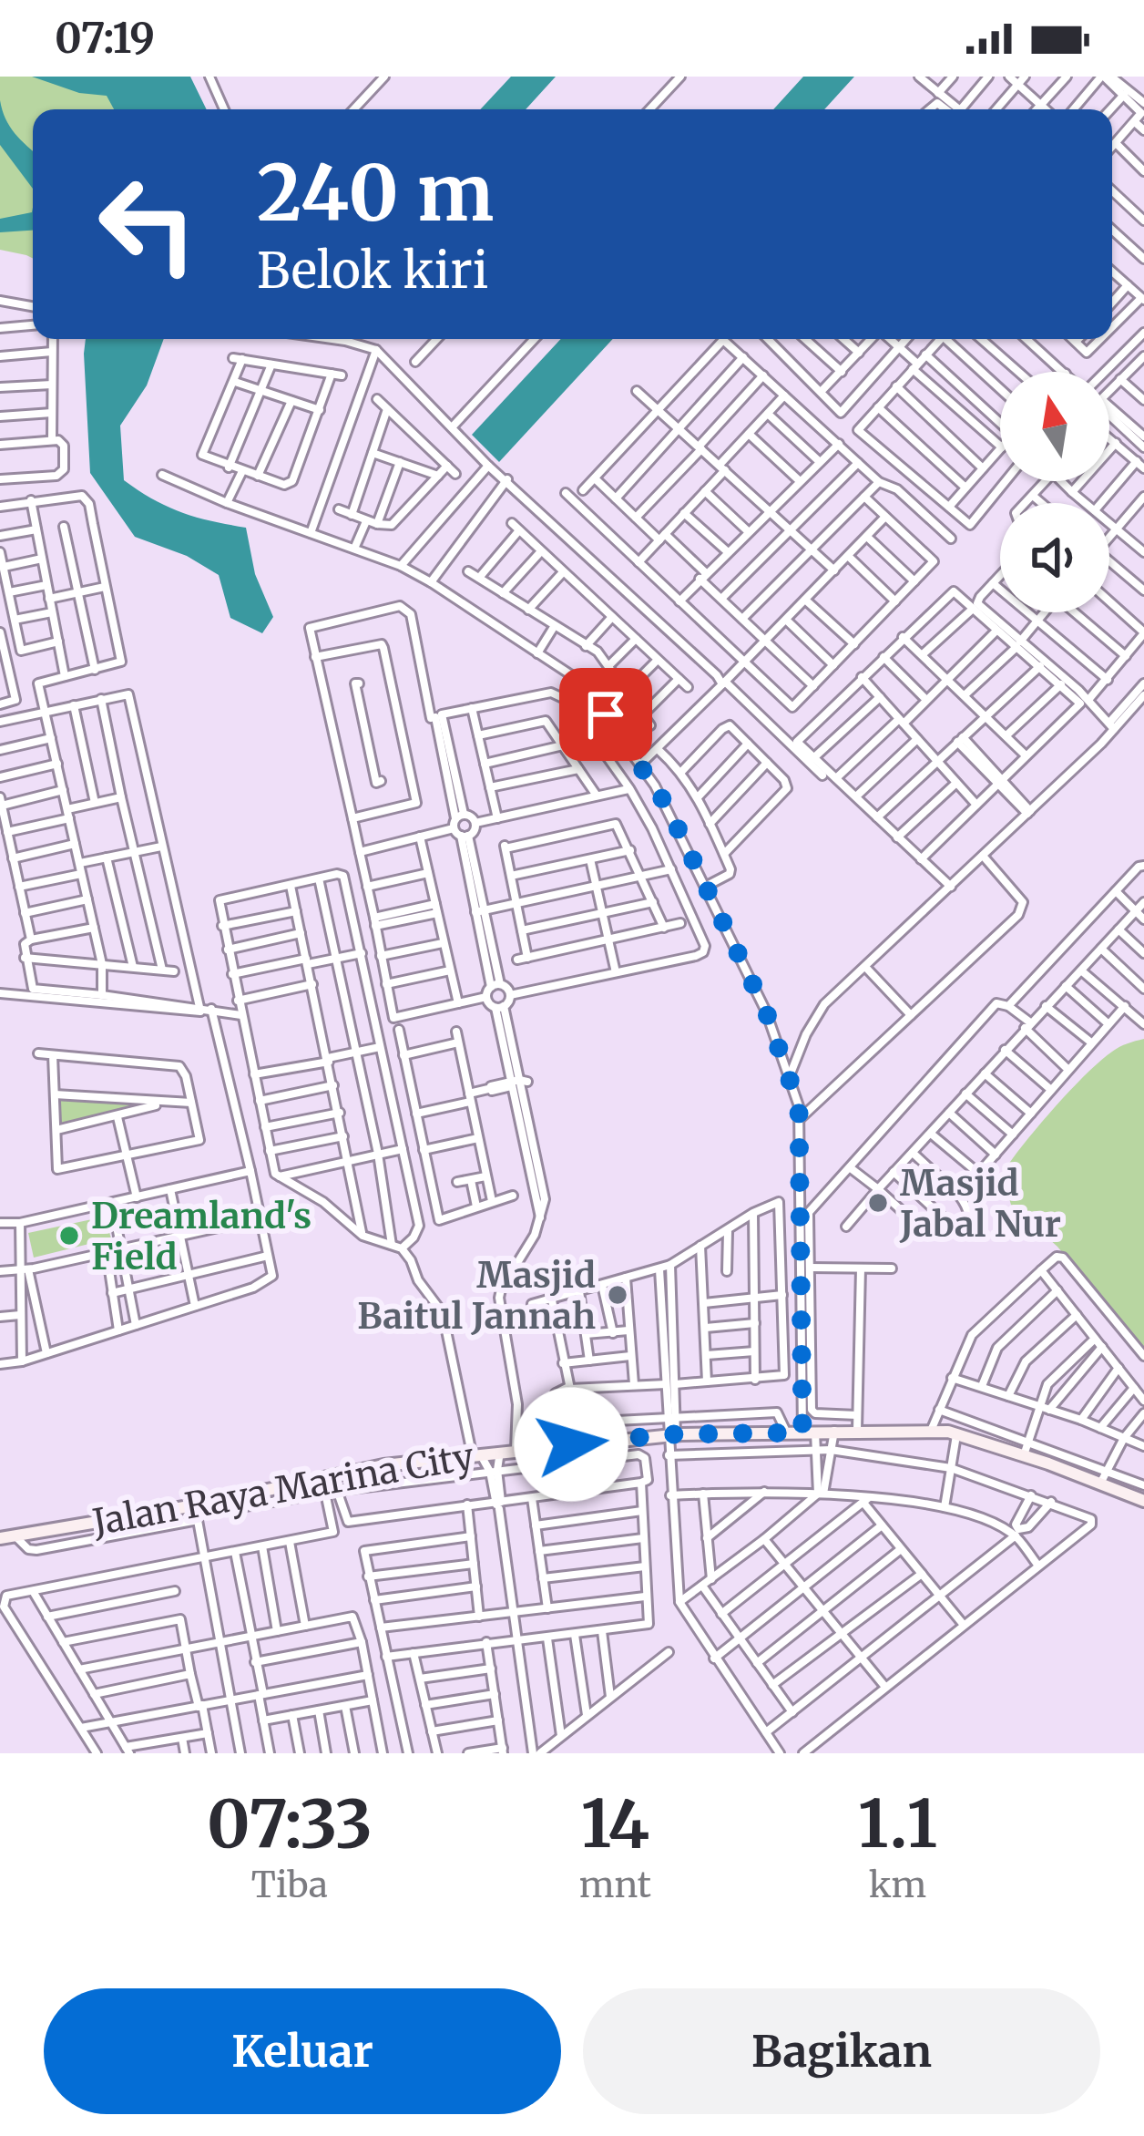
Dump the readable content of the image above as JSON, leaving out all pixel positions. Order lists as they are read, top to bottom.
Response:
{
  "streets": {
    "main road": ["Jalan Raya Marina City"]
  },
  "places": ["Masjid Jabal Nur", "Dreamland's Field", "Masjid Baitul Jannah"],
  "north": "top",
  "page": {
    "status": "07:19",
    "turn": ["240 m", "Belok kiri"],
    "eta": [
      "07:33",
      "Tiba",
      "14",
      "mnt",
      "1.1",
      "km"
    ],
    "buttons": ["Keluar", "Bagikan"]
  }
}
